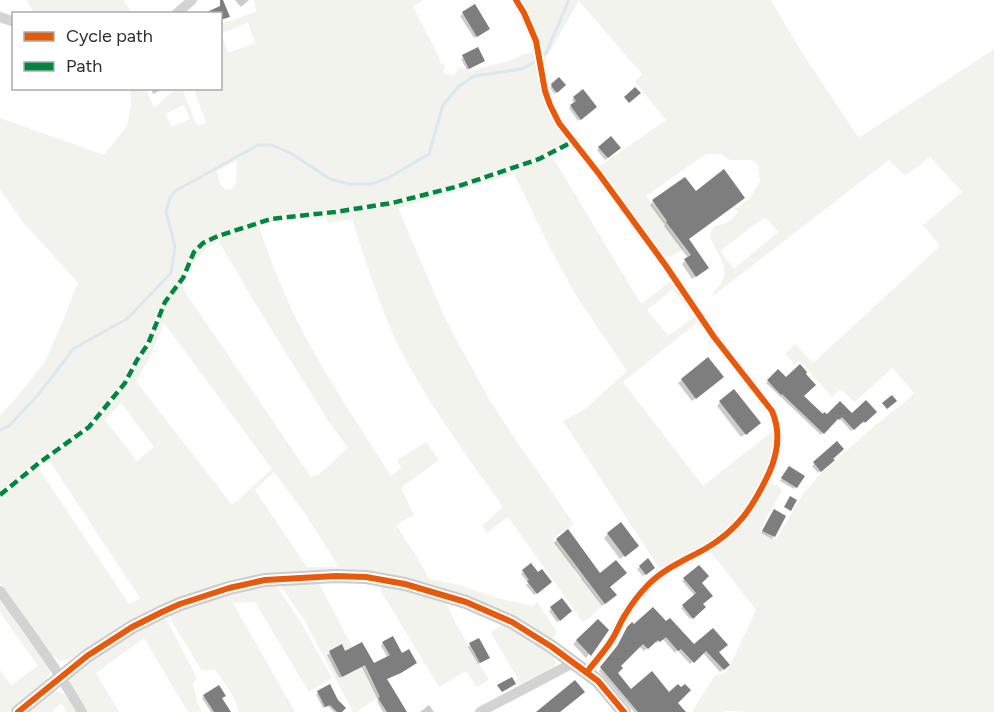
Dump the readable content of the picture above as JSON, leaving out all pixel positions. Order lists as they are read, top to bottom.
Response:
{
  "legend": ["Cycle path", "Path"]
}
